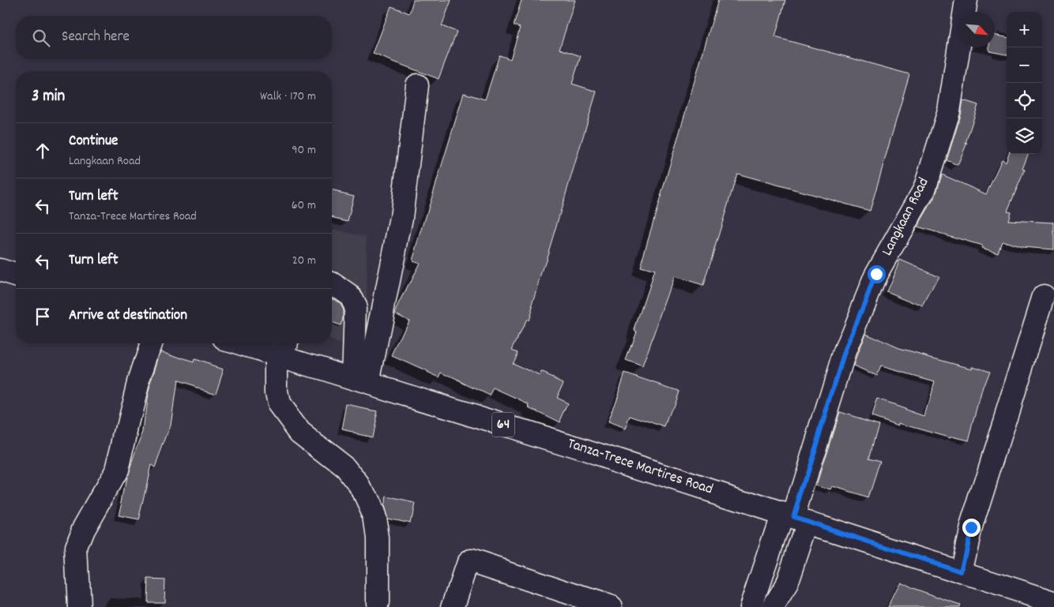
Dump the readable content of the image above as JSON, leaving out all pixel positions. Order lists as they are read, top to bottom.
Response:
{
  "streets": {
    "street": ["Langkaan Road", "64", "Tanza-Trece Martires Road"]
  },
  "crossings": [
    ["Langkaan Road", "Tanza-Trece Martires Road"]
  ],
  "north": "bottom right",
  "page": {
    "map_buttons": ["+", "−"],
    "search": "Search here",
    "heading": ["3 min", "Walk · 170 m"],
    "list": [
      ["Continue", "Langkaan Road", "90 m"],
      ["Turn left", "Tanza-Trece Martires Road", "60 m"],
      ["Turn left", "20 m"],
      "Arrive at destination"
    ]
  }
}
